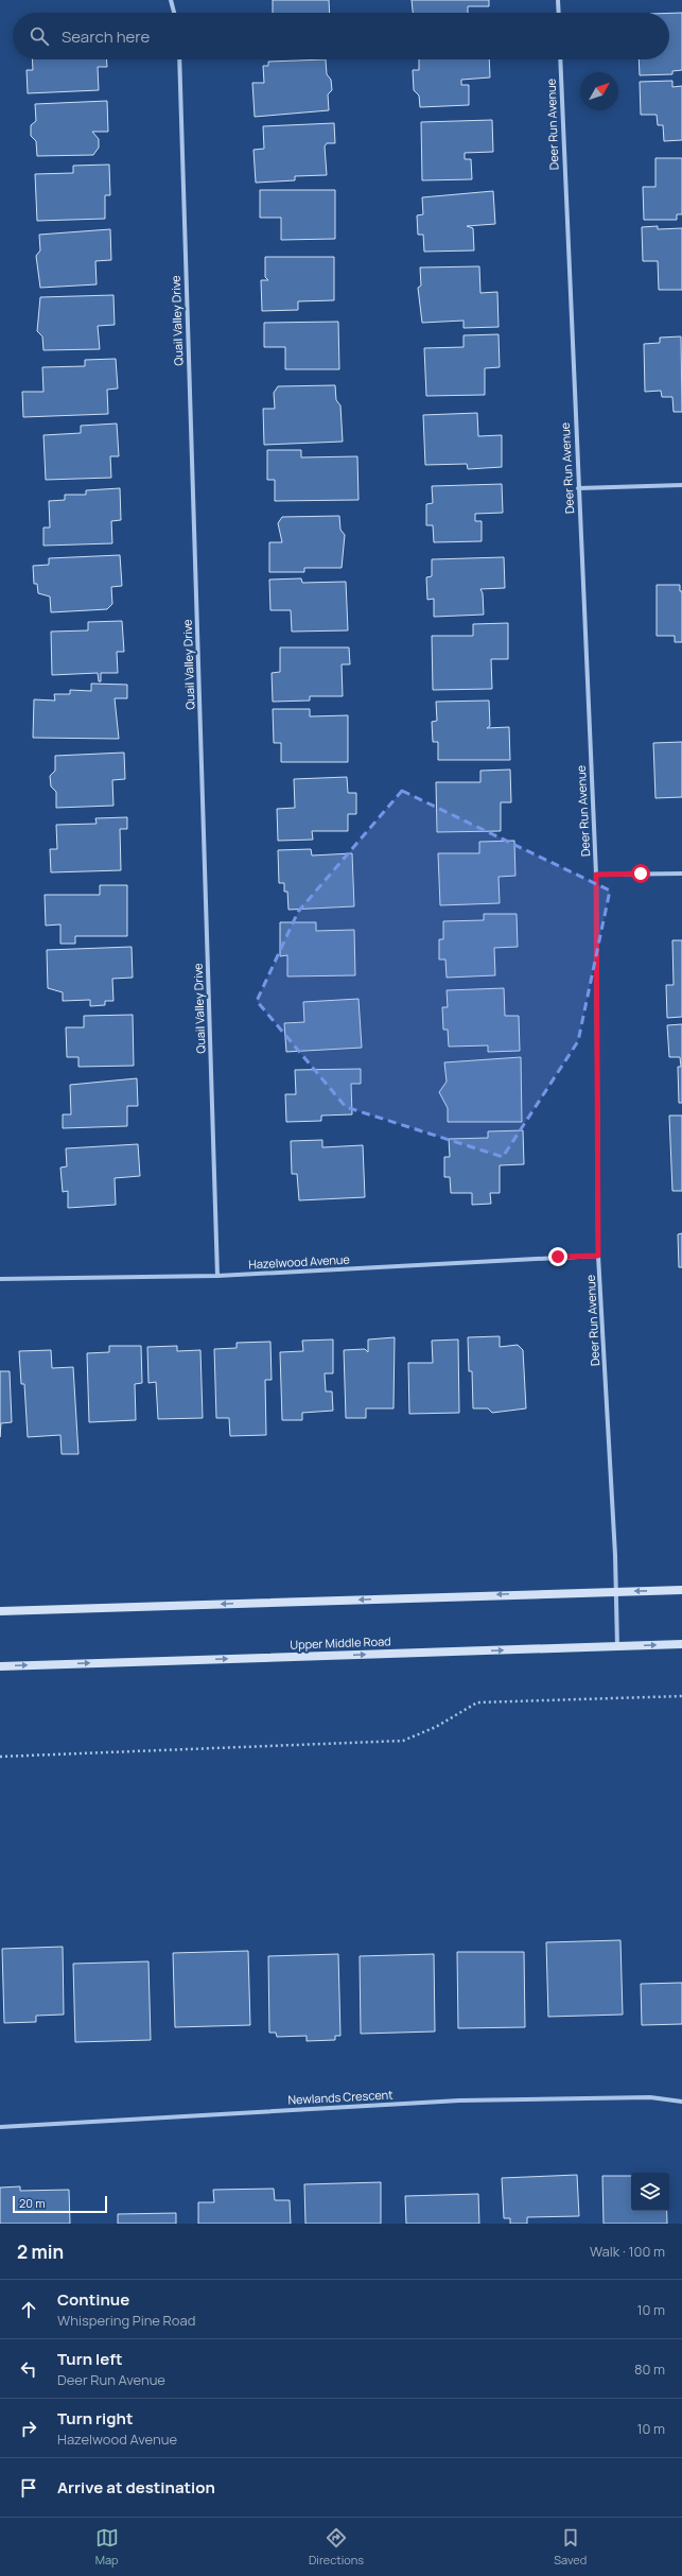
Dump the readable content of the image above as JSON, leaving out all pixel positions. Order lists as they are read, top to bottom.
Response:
{
  "streets": {
    "main road": ["Upper Middle Road"],
    "street": [
      "Deer Run Avenue",
      "Quail Valley Drive",
      "Hazelwood Avenue",
      "Newlands Crescent"
    ]
  },
  "crossings": [
    ["Deer Run Avenue", "Hazelwood Avenue"],
    ["Deer Run Avenue", "Upper Middle Road"],
    ["Quail Valley Drive", "Hazelwood Avenue"]
  ],
  "scale_bar": "20 m",
  "north": "top right",
  "page": {
    "search": "Search here",
    "scale": "20 m",
    "heading": ["2 min", "Walk · 100 m"],
    "list": [
      ["Continue", "Whispering Pine Road", "10 m"],
      ["Turn left", "Deer Run Avenue", "80 m"],
      ["Turn right", "Hazelwood Avenue", "10 m"],
      "Arrive at destination"
    ],
    "nav": ["Map", "Directions", "Saved"]
  }
}
